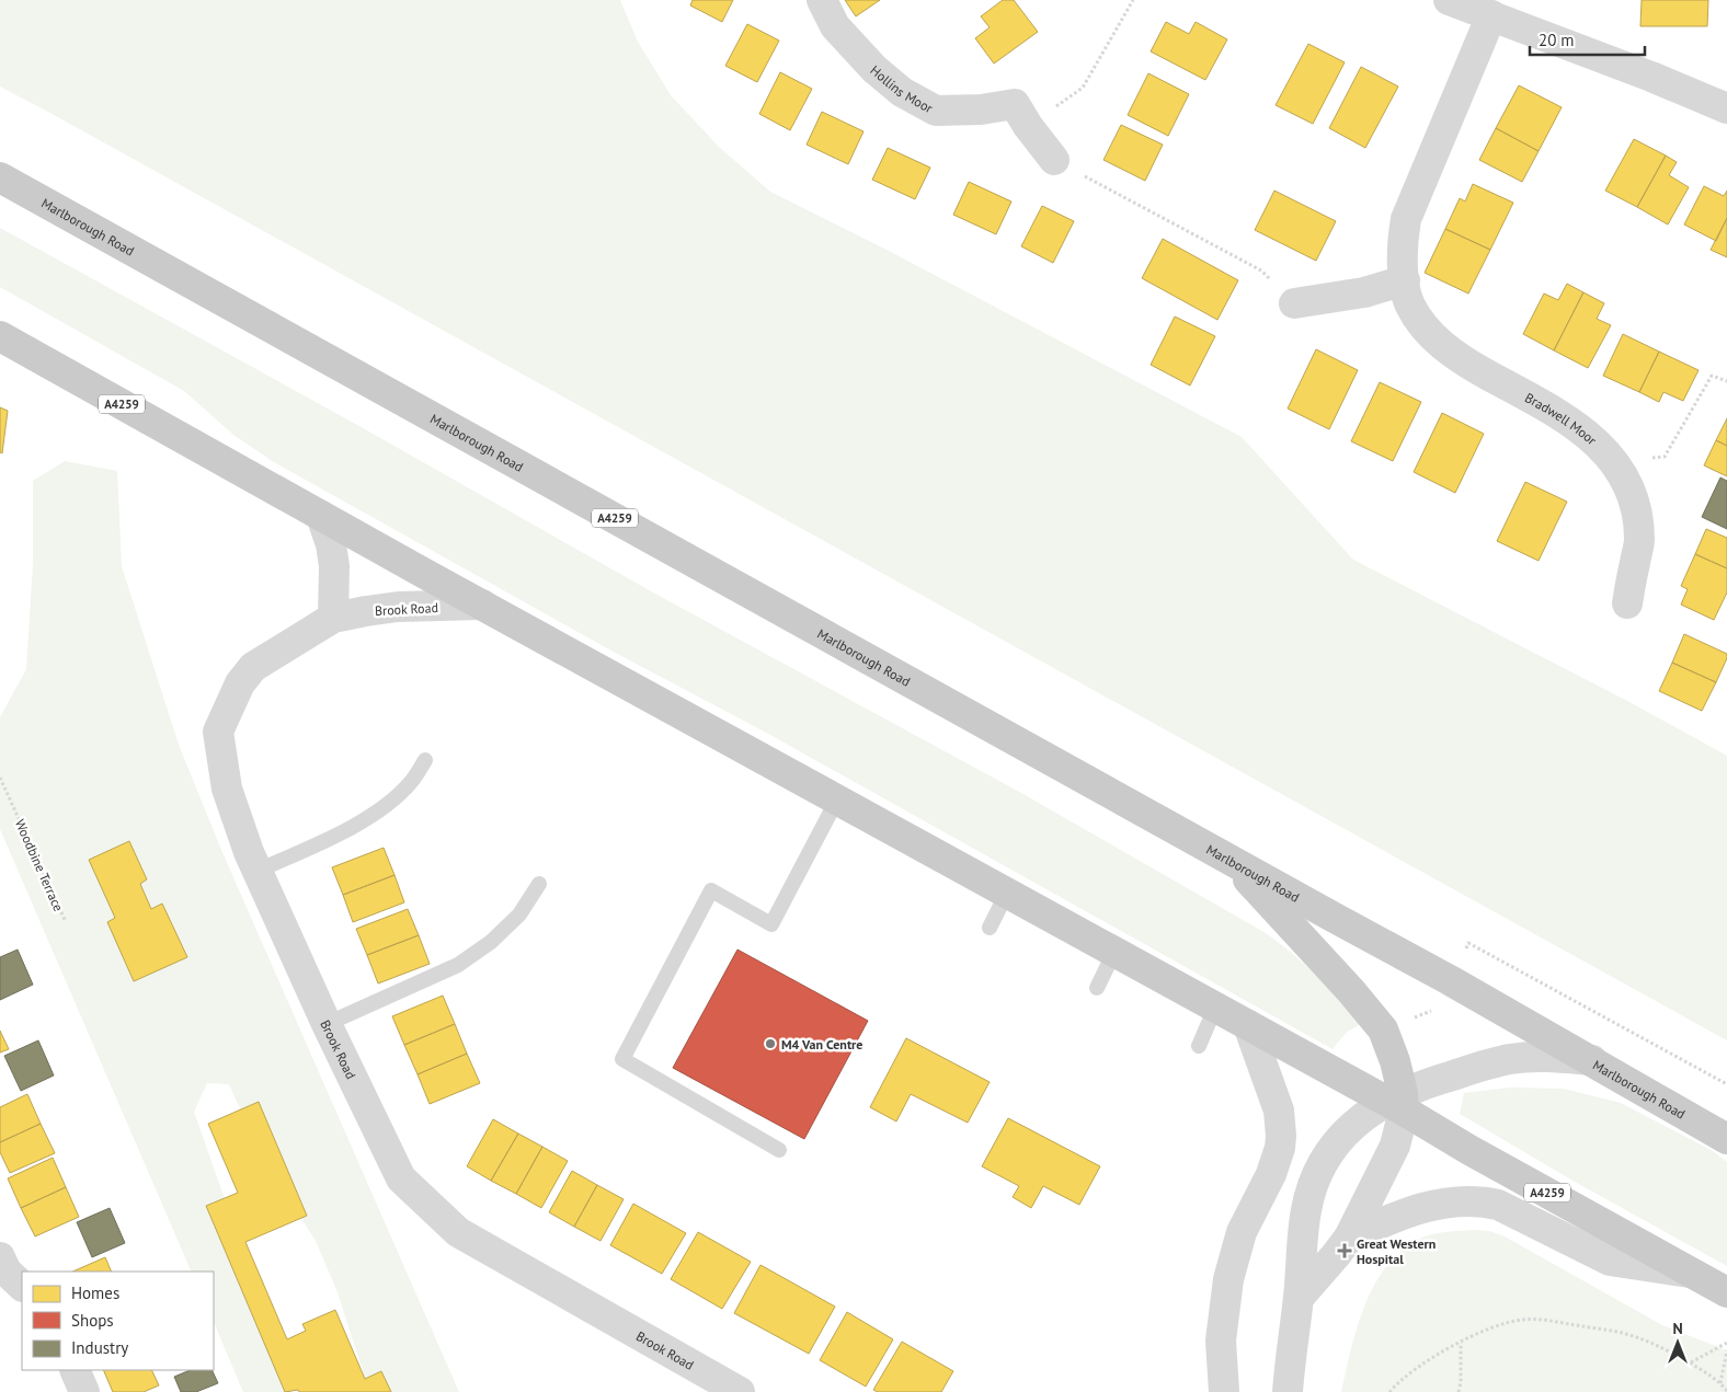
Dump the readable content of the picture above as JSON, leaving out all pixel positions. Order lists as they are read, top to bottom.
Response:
{
  "streets": {
    "main road": ["Marlborough Road", "A4259"],
    "street": ["Hollins Moor", "Bradwell Moor", "Brook Road"],
    "path": ["Woodbine Terrace"]
  },
  "crossings": [
    ["A4259", "Brook Road"]
  ],
  "places": {
    "other": ["M4 Van Centre"],
    "health": ["Great Western Hospital"]
  },
  "legend": ["Homes", "Shops", "Industry"],
  "scale_bar": "20 m",
  "north": "top"
}
